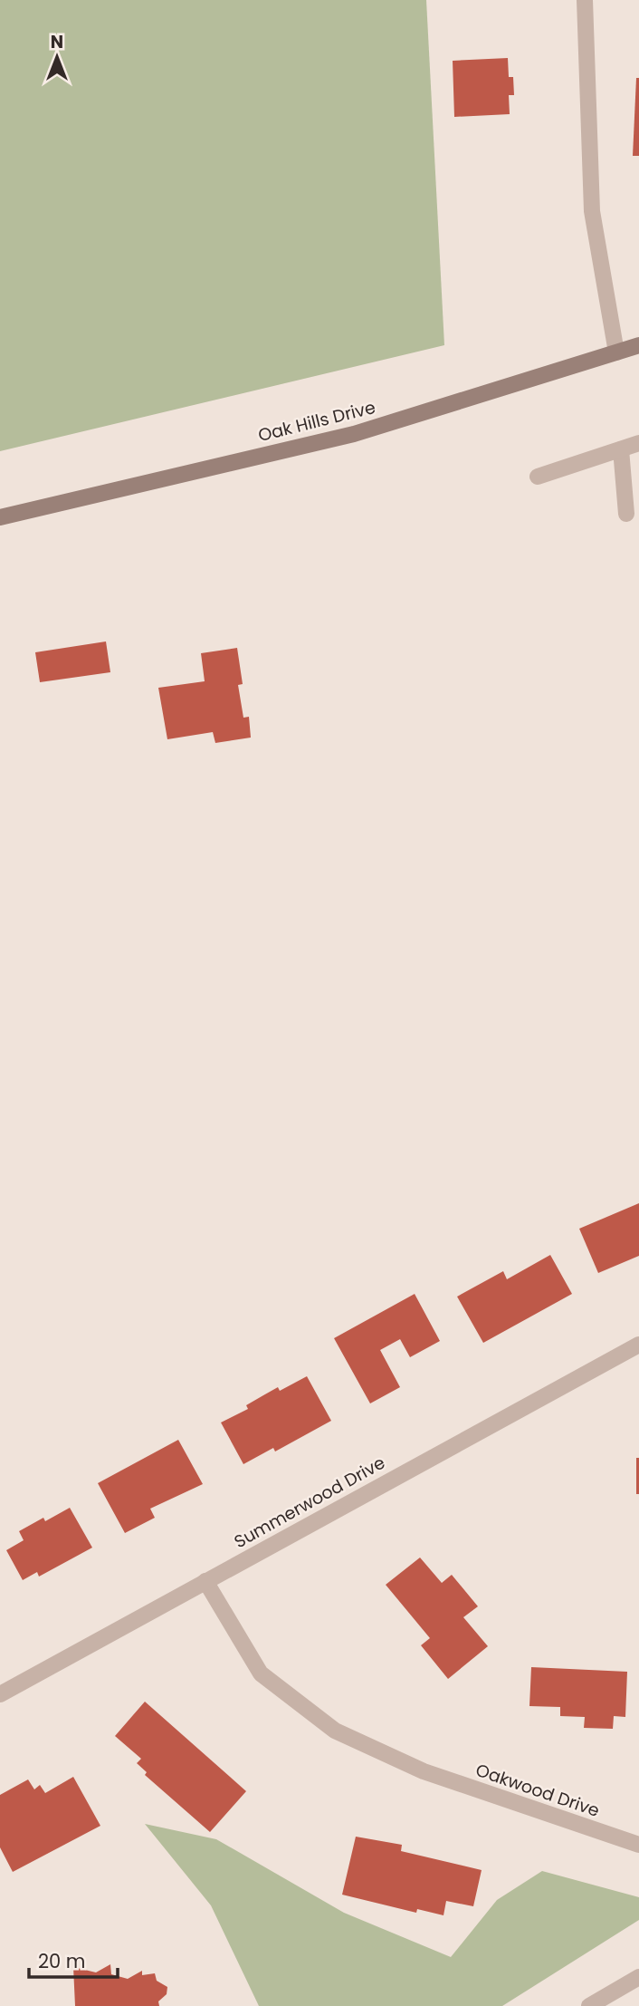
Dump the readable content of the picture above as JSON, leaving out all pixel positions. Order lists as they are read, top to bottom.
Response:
{
  "streets": {
    "main road": ["Oak Hills Drive"],
    "street": ["Summerwood Drive", "Oakwood Drive"]
  },
  "crossings": [
    ["Summerwood Drive", "Oakwood Drive"]
  ],
  "scale_bar": "20 m",
  "north": "top"
}
